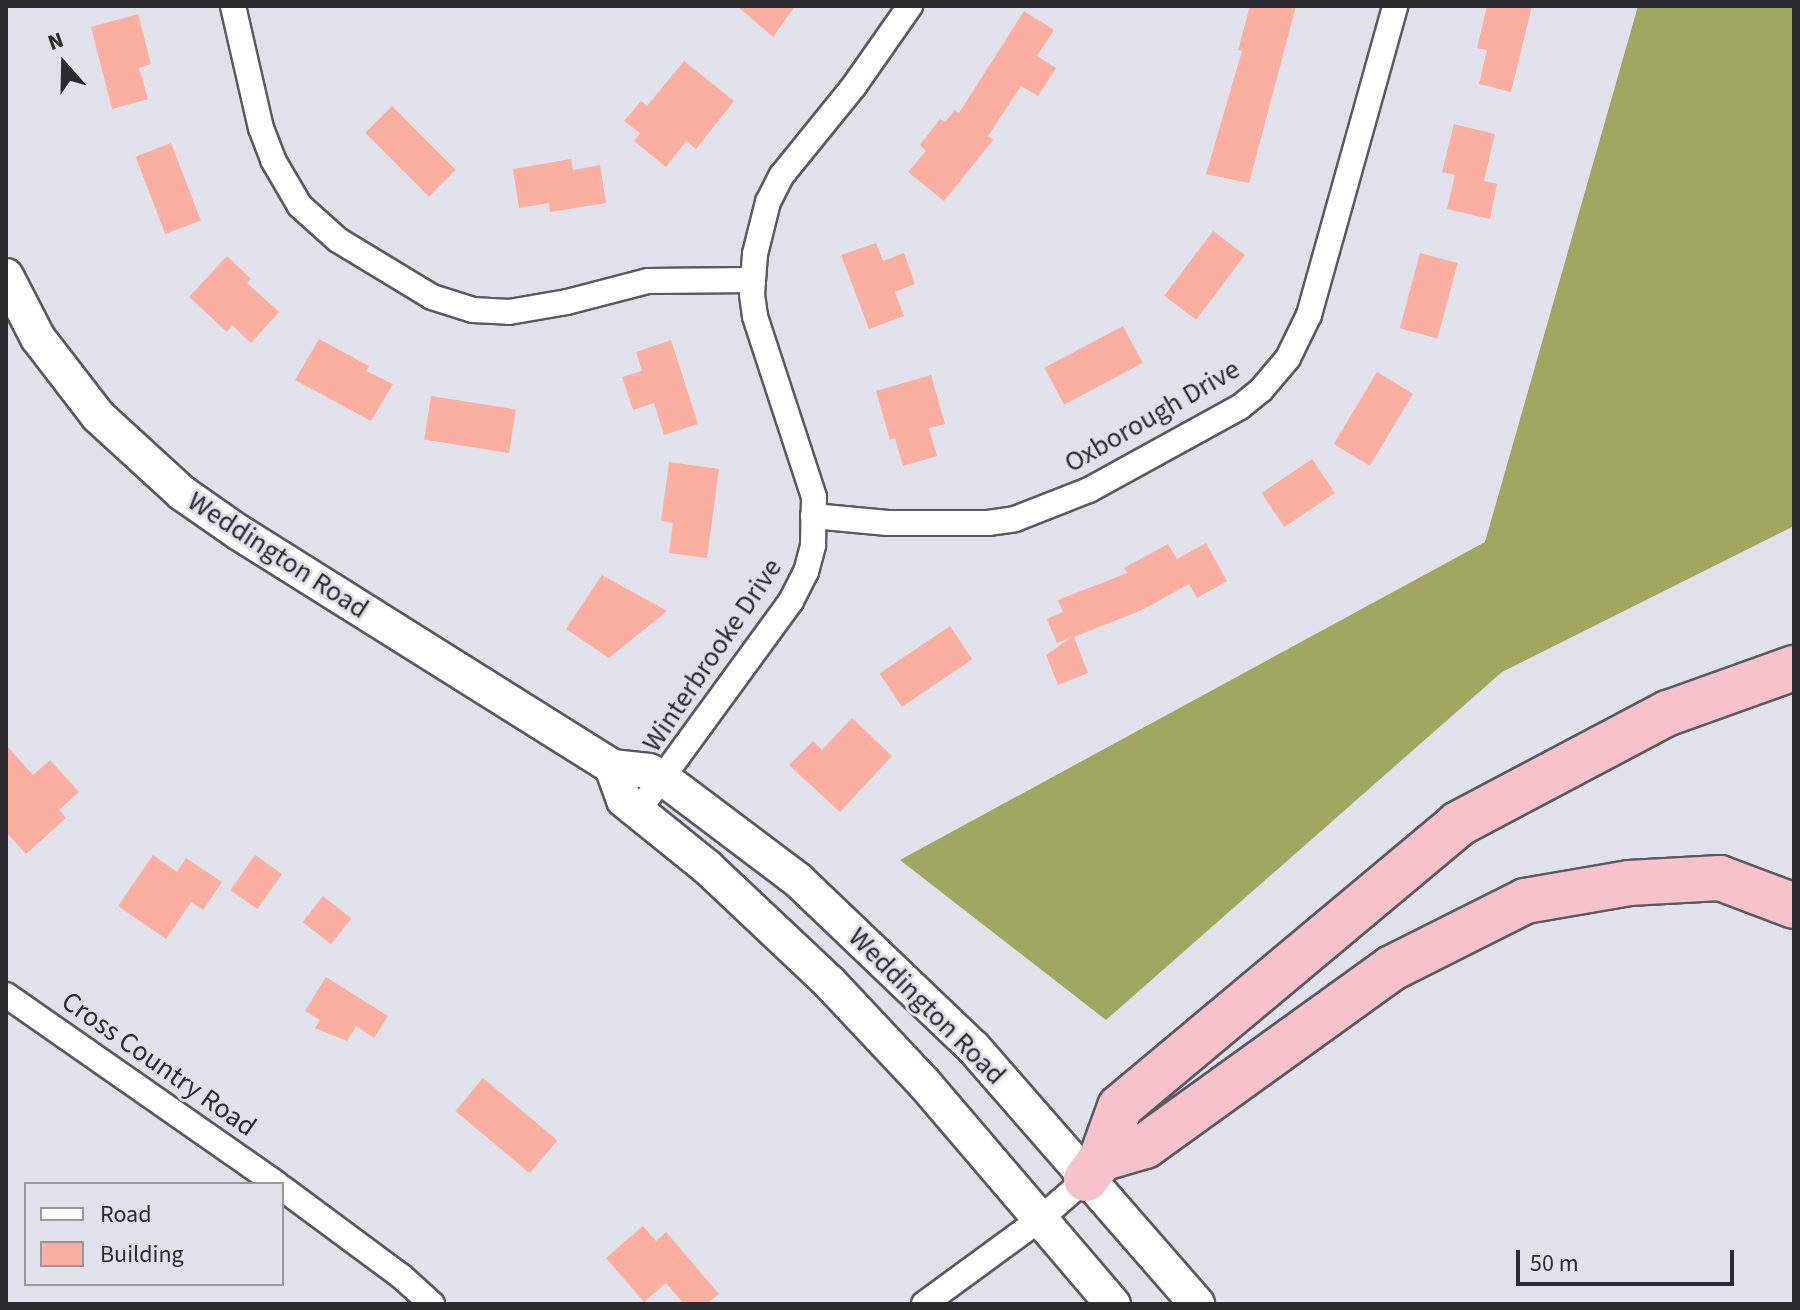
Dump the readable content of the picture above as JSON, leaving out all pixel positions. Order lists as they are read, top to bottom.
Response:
{
  "streets": {
    "main road": ["Weddington Road"],
    "street": ["Oxborough Drive", "Winterbrooke Drive", "Cross Country Road"]
  },
  "crossings": [
    ["Oxborough Drive", "Winterbrooke Drive"],
    ["Weddington Road", "Winterbrooke Drive"]
  ],
  "legend": ["Road", "Building"],
  "scale_bar": "50 m",
  "north": "top"
}
